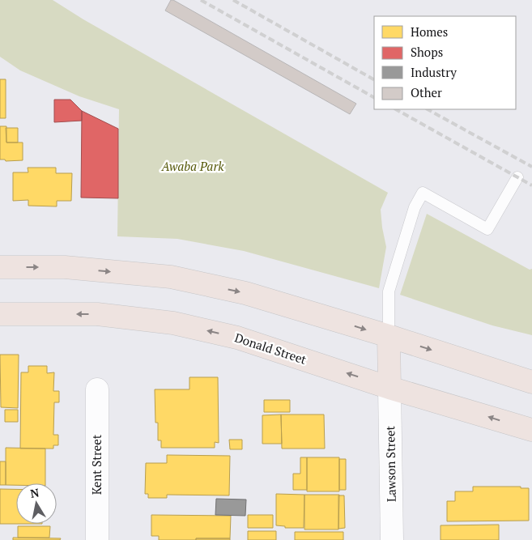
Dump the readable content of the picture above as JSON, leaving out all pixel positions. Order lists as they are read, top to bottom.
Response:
{
  "streets": {
    "highway": ["Donald Street"],
    "street": ["Lawson Street", "Kent Street"]
  },
  "crossings": [
    ["Donald Street", "Lawson Street"]
  ],
  "parks": ["Awaba Park"],
  "legend": [
    "Homes",
    "Shops",
    "Industry",
    "Other"
  ],
  "north": "top"
}
